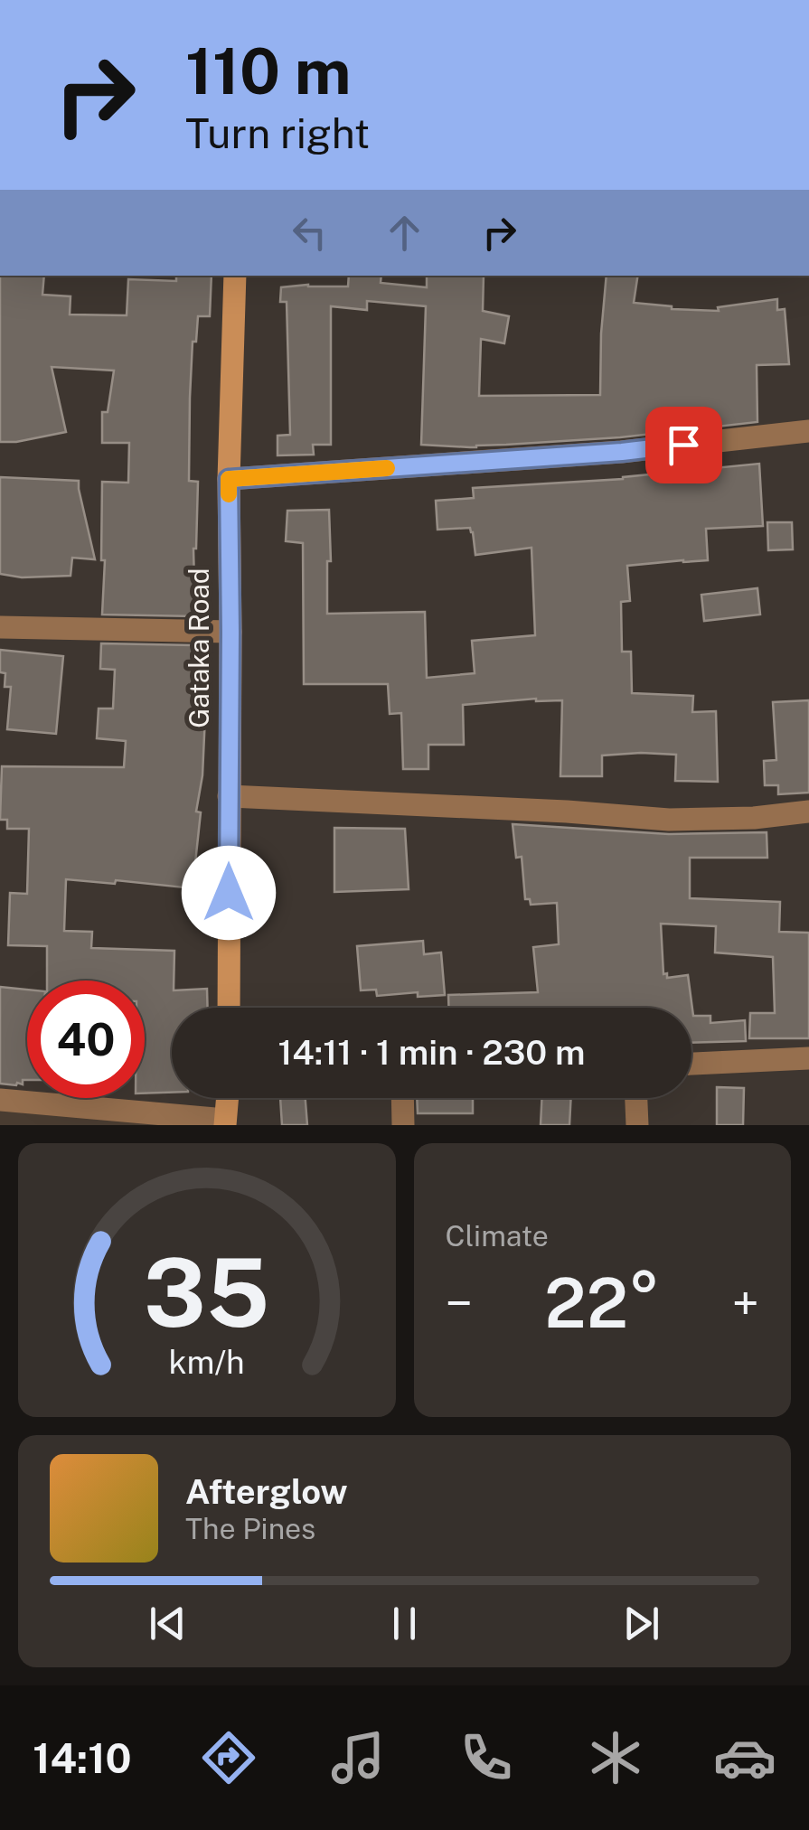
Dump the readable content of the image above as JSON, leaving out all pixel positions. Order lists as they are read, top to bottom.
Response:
{
  "streets": {
    "street": ["Gataka Road"]
  },
  "page": {
    "turn": ["110 m", "Turn right"],
    "limit": "40",
    "trip": "14:11 · 1 min · 230 m",
    "tile": "Climate",
    "heat": ["−", "22°", "+"],
    "song": ["Afterglow", "The Pines"],
    "tabs": "14:10",
    "gauge": ["35", "km/h"]
  }
}
